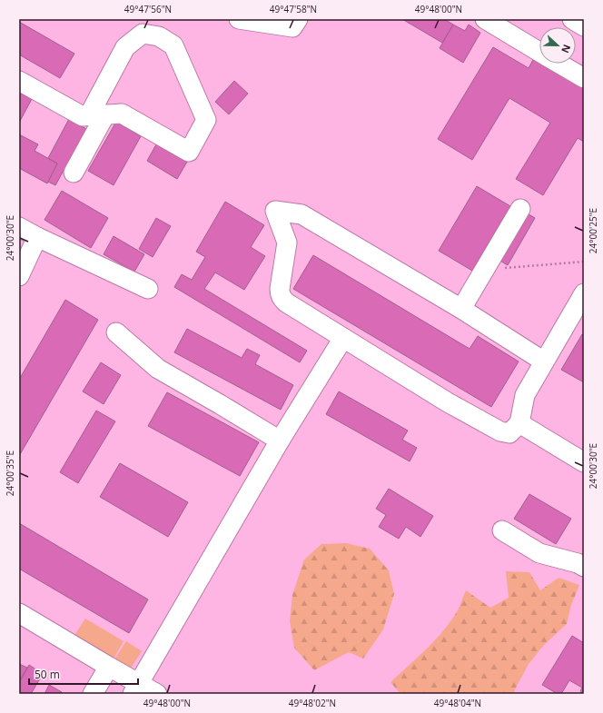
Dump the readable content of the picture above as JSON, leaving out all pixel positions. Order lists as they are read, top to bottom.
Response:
{
  "scale_bar": "50 m",
  "north": "right",
  "coordinates": [
    "49°47'56\"N",
    "49°47'58\"N",
    "49°48'00\"N",
    "24°00'25\"E",
    "24°00'30\"E",
    "24°00'35\"E",
    "49°48'02\"N",
    "49°48'04\"N"
  ]
}
